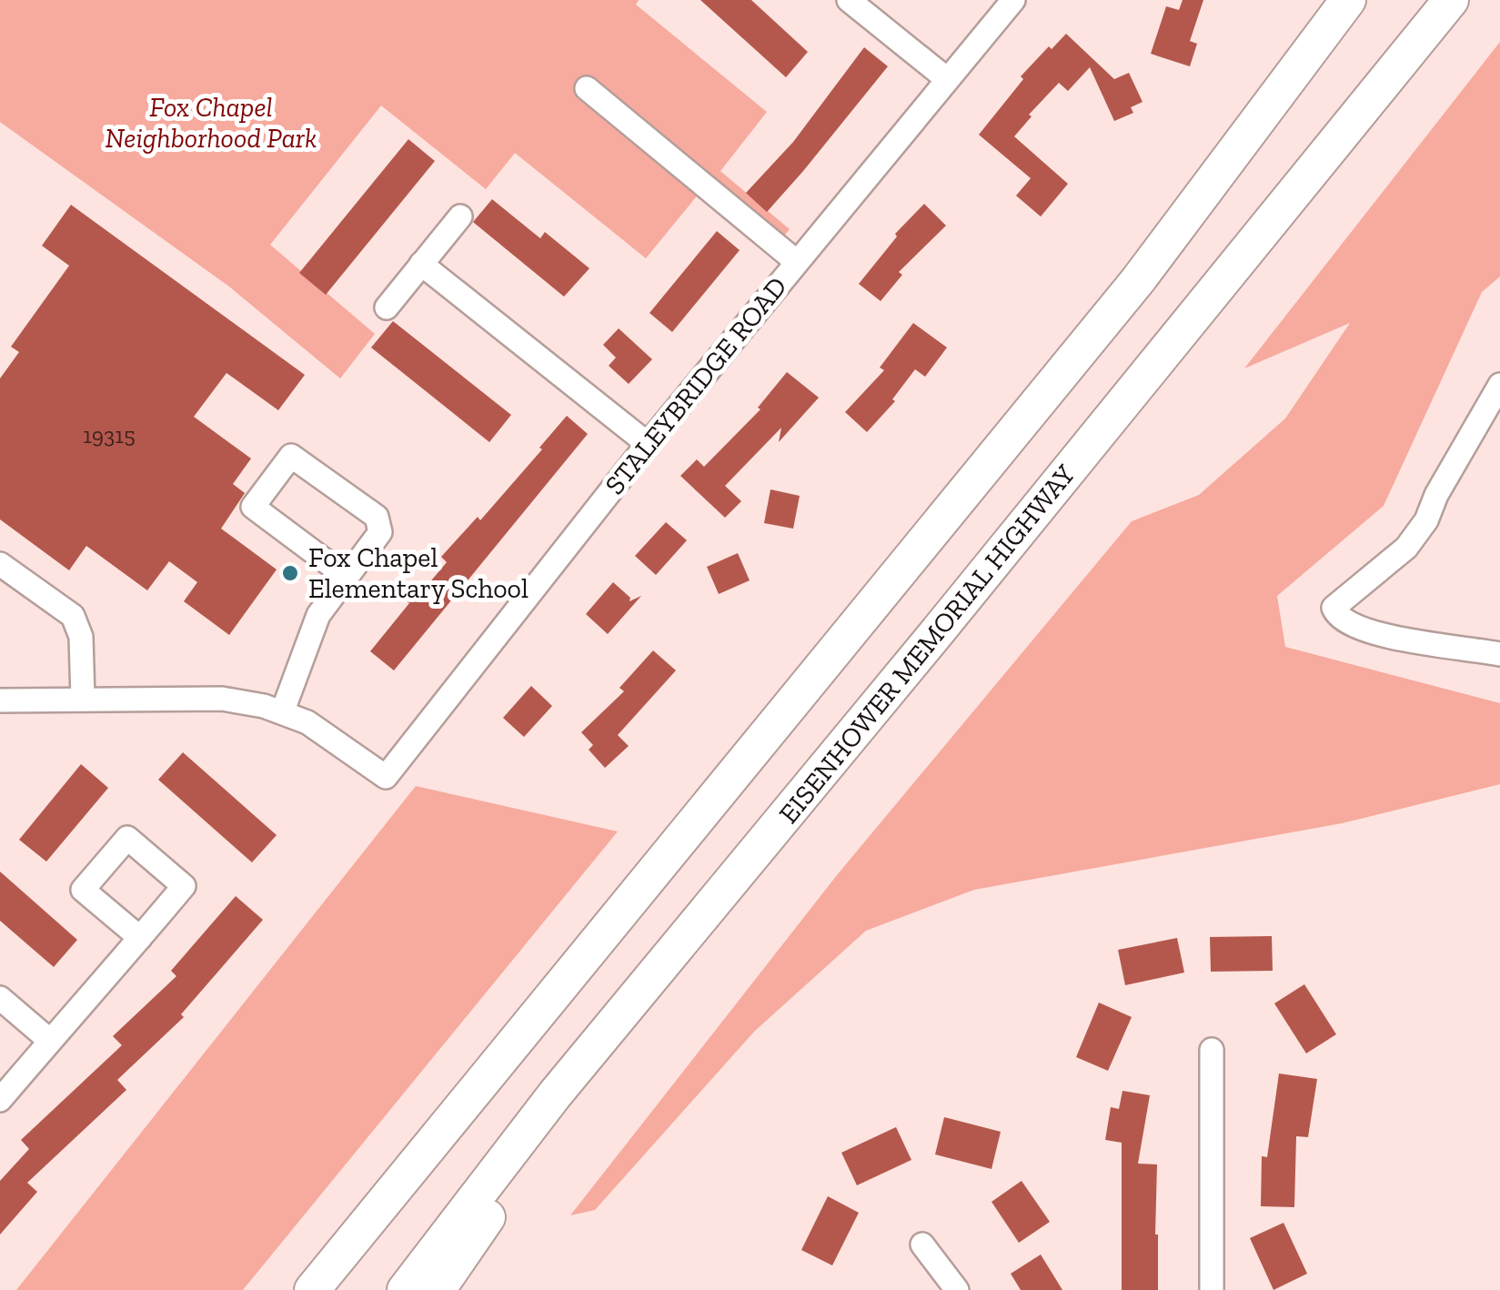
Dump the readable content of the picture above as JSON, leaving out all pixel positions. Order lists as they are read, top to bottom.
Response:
{
  "streets": {
    "highway": ["EISENHOWER MEMORIAL HIGHWAY"],
    "street": ["STALEYBRIDGE ROAD"]
  },
  "parks": ["Fox Chapel Neighborhood Park"],
  "places": ["Fox Chapel Elementary School"],
  "house_numbers": ["19315"]
}
